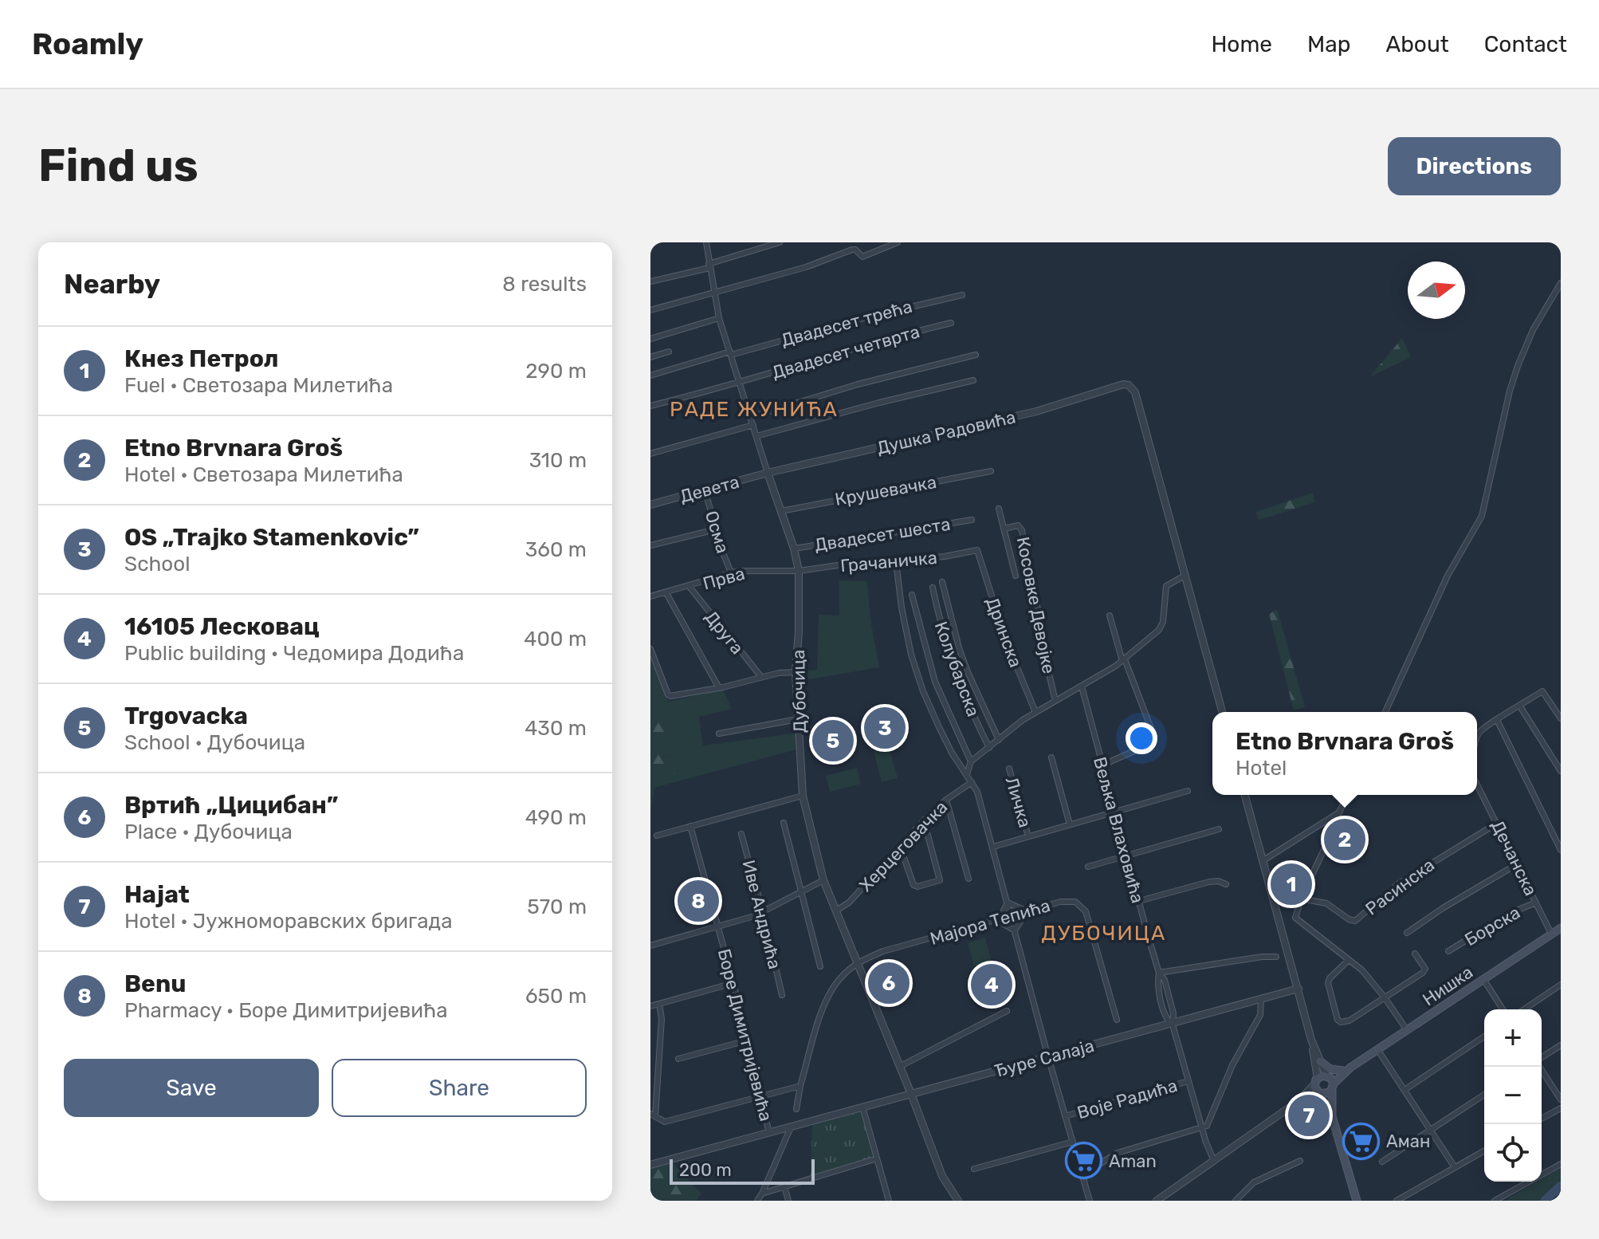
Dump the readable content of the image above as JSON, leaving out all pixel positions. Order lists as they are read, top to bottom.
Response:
{
  "streets": {
    "main road": ["Нишка"],
    "street": [
      "Двадесет трећа",
      "Двадесет четврта",
      "Душка Радовића",
      "Девета",
      "Крушевачка",
      "Осма",
      "Двадесет шеста",
      "Грачаничка",
      "Прва",
      "Косовке Девојке",
      "Друга",
      "Дринска",
      "Колубарска",
      "Дубочица",
      "Личка",
      "Вељка Влаховића",
      "Херцеговачка",
      "Дечанска",
      "Расинска",
      "Иве Андрића",
      "Мајора Тепића",
      "Борска",
      "Боре Димитријевића",
      "Ђуре Салаја",
      "Воје Радића"
    ]
  },
  "crossings": [
    ["Двадесет трећа", "Дубочица"],
    ["Двадесет четврта", "Дубочица"],
    ["Душка Радовића", "Девета"],
    ["Душка Радовића", "Дубочица"],
    ["Девета", "Осма"],
    ["Девета", "Дубочица"],
    ["Крушевачка", "Дубочица"],
    ["Осма", "Прва"],
    ["Двадесет шеста", "Дубочица"],
    ["Грачаничка", "Прва"],
    ["Грачаничка", "Дринска"],
    ["Грачаничка", "Дубочица"],
    ["Прва", "Друга"],
    ["Прва", "Дубочица"],
    ["Дубочица", "Херцеговачка"],
    ["Дубочица", "Мајора Тепића"],
    ["Дубочица", "Ђуре Салаја"],
    ["Вељка Влаховића", "Ђуре Салаја"],
    ["Вељка Влаховића", "Воје Радића"],
    ["Дечанска", "Расинска"],
    ["Дечанска", "Борска"],
    ["Дечанска", "Нишка"],
    ["Боре Димитријевића", "Ђуре Салаја"]
  ],
  "districts": ["РАДЕ ЖУНИЋА", "ДУБОЧИЦА"],
  "places": {
    "supermarket": ["Аман", "Aman"]
  },
  "scale_bar": "200 m",
  "north": "right",
  "page": {
    "header": "Roamly",
    "nav": [
      "Home",
      "Map",
      "About",
      "Contact"
    ],
    "buttons": [
      "Directions",
      ["Save", "Share"]
    ],
    "title": "Find us",
    "heading": ["Nearby", "8 results"],
    "list": [
      {
        "mark": "1",
        "name": "Кнез Петрол",
        "note": "Fuel · Светозара Милетића",
        "value": "290 m"
      },
      {
        "mark": "2",
        "name": "Etno Brvnara Groš",
        "note": "Hotel · Светозара Милетића",
        "value": "310 m"
      },
      {
        "mark": "3",
        "name": "OS „Trajko Stamenkovic”",
        "note": "School",
        "value": "360 m"
      },
      {
        "mark": "4",
        "name": "16105 Лесковац",
        "note": "Public building · Чедомира Додића",
        "value": "400 m"
      },
      {
        "mark": "5",
        "name": "Trgovacka",
        "note": "School · Дубочица",
        "value": "430 m"
      },
      {
        "mark": "6",
        "name": "Вртић „Цицибан”",
        "note": "Place · Дубочица",
        "value": "490 m"
      },
      {
        "mark": "7",
        "name": "Hajat",
        "note": "Hotel · Јужноморавских бригада",
        "value": "570 m"
      },
      {
        "mark": "8",
        "name": "Benu",
        "note": "Pharmacy · Боре Димитријевића",
        "value": "650 m"
      }
    ],
    "pins": [
      "3",
      "5",
      "2",
      "1",
      "8",
      "6",
      "4",
      "7"
    ],
    "popup": ["Etno Brvnara Groš", "Hotel"],
    "map_buttons": ["+", "−"],
    "scale": "200 m"
  }
}
